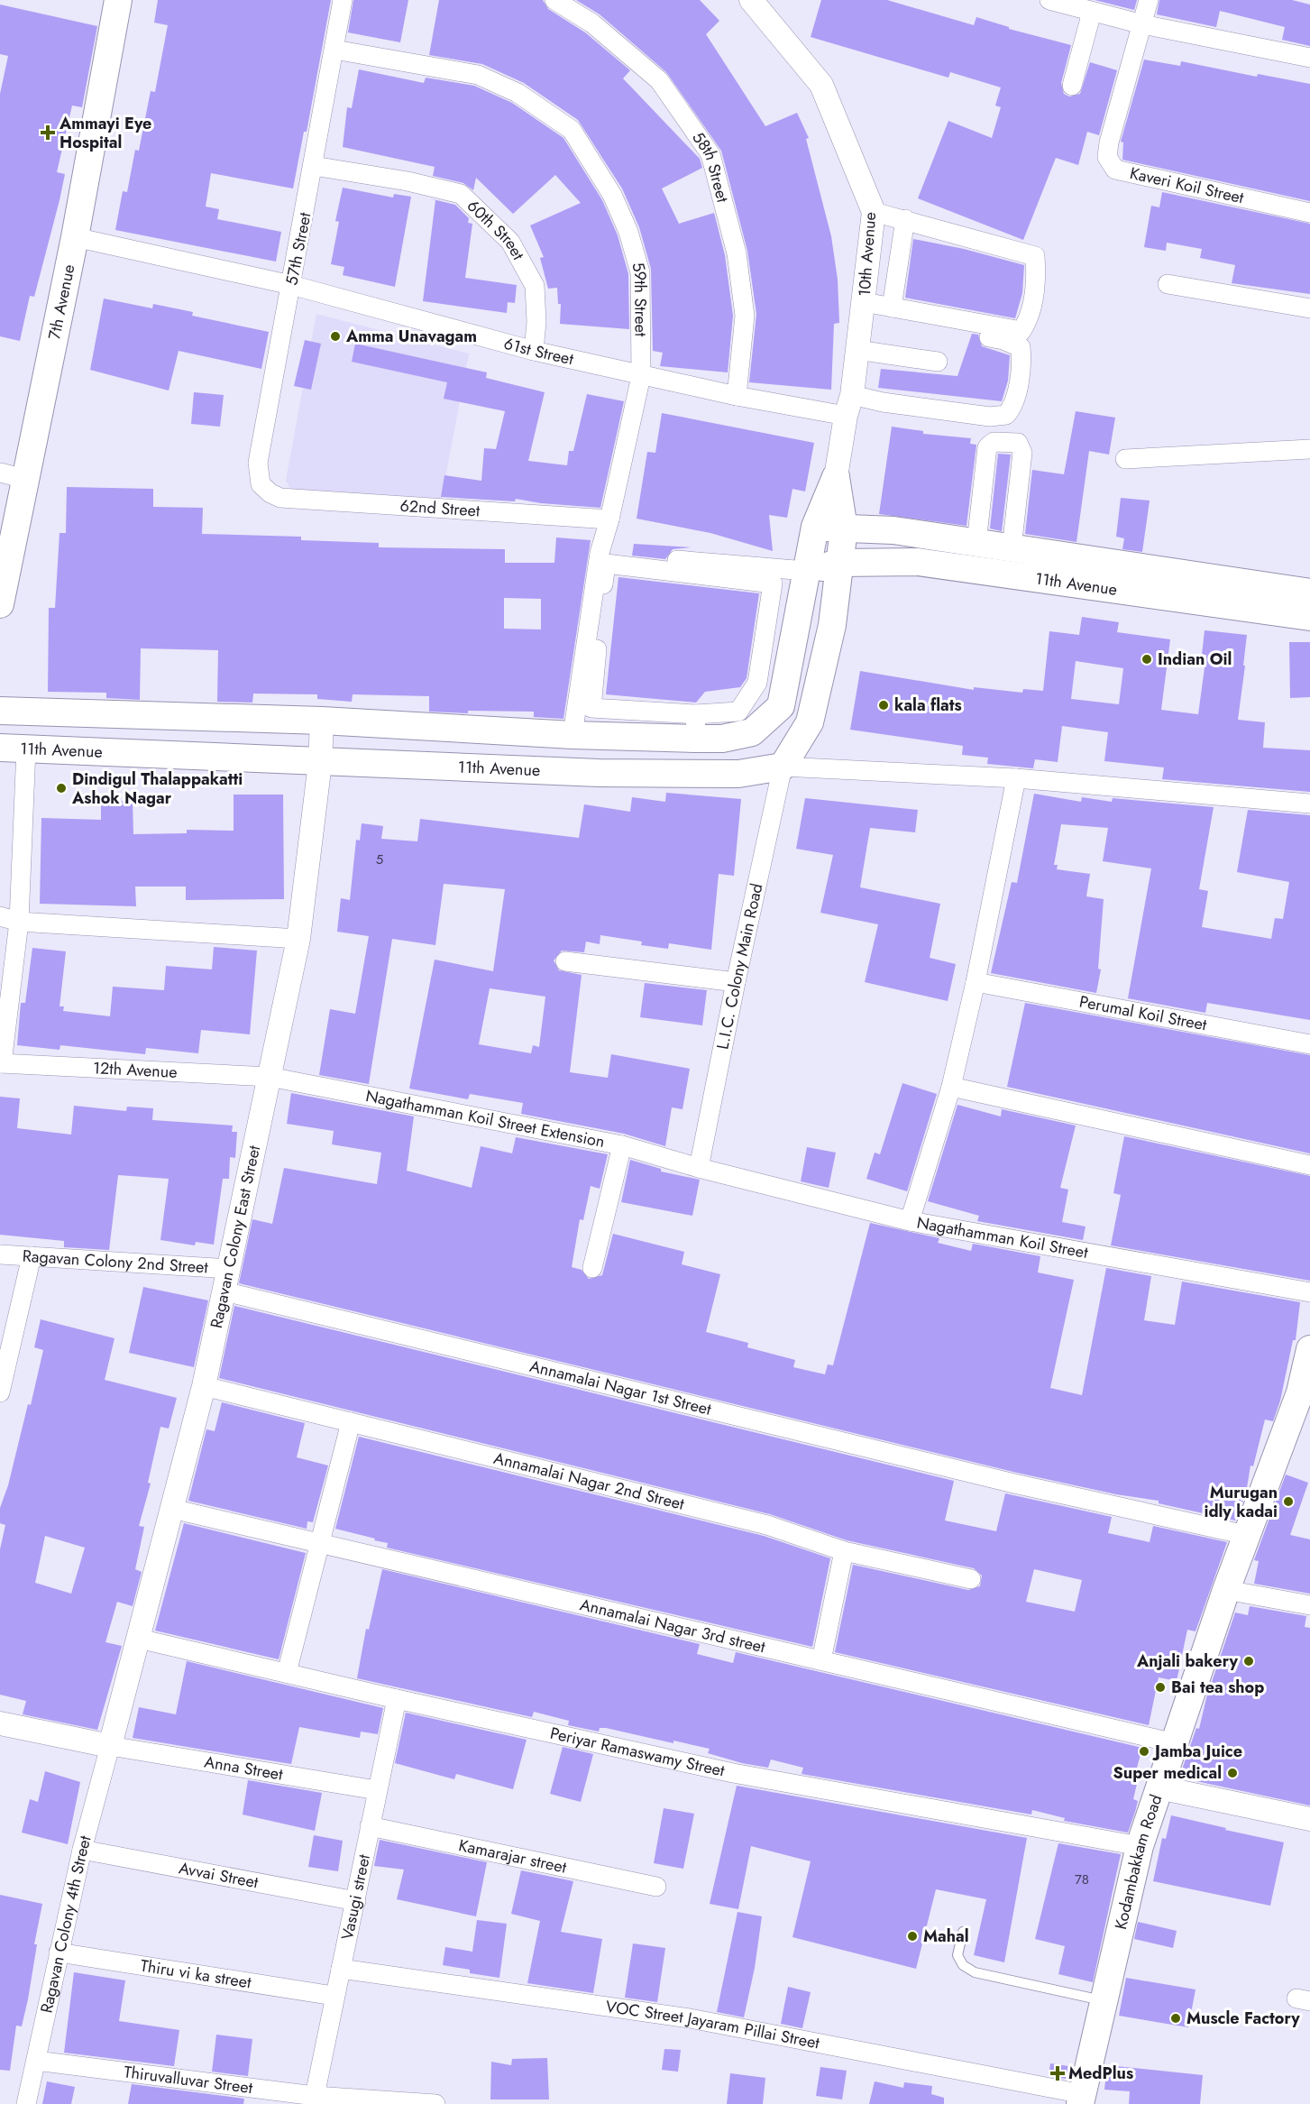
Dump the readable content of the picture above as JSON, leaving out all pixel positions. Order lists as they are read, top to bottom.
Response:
{
  "streets": {
    "main road": ["7th Avenue", "11th Avenue", "Kodambakkam Road"],
    "street": [
      "58th Street",
      "Kaveri Koil Street",
      "60th Street",
      "57th Street",
      "10th Avenue",
      "59th Street",
      "61st Street",
      "62nd Street",
      "L.I.C. Colony Main Road",
      "Perumal Koil Street",
      "12th Avenue",
      "Nagathamman Koil Street Extension",
      "Ragavan Colony East Street",
      "Nagathamman Koil Street",
      "Ragavan Colony 2nd Street",
      "Annamalai Nagar 1st Street",
      "Annamalai Nagar 2nd Street",
      "Annamalai Nagar 3rd street",
      "Periyar Ramaswamy Street",
      "Anna Street",
      "Kamarajar street",
      "Avvai Street",
      "Vasugi street",
      "Ragavan Colony 4th Street",
      "Thiru vi ka street",
      "VOC Street Jayaram Pillai Street",
      "Thiruvalluvar Street"
    ]
  },
  "crossings": [
    ["58th Street", "61st Street"],
    ["60th Street", "57th Street"],
    ["60th Street", "61st Street"],
    ["57th Street", "59th Street"],
    ["57th Street", "61st Street"],
    ["57th Street", "62nd Street"],
    ["10th Avenue", "61st Street"],
    ["59th Street", "61st Street"],
    ["59th Street", "62nd Street"],
    ["7th Avenue", "61st Street"],
    ["11th Avenue", "L.I.C. Colony Main Road"],
    ["11th Avenue", "Ragavan Colony East Street"],
    ["L.I.C. Colony Main Road", "Nagathamman Koil Street Extension"],
    ["L.I.C. Colony Main Road", "Nagathamman Koil Street"],
    ["12th Avenue", "Nagathamman Koil Street Extension"],
    ["12th Avenue", "Ragavan Colony East Street"],
    ["Nagathamman Koil Street Extension", "Ragavan Colony East Street"],
    ["Nagathamman Koil Street Extension", "Nagathamman Koil Street"],
    ["Ragavan Colony East Street", "Ragavan Colony 2nd Street"],
    ["Ragavan Colony East Street", "Annamalai Nagar 1st Street"],
    ["Ragavan Colony East Street", "Annamalai Nagar 2nd Street"],
    ["Ragavan Colony East Street", "Annamalai Nagar 3rd street"],
    ["Ragavan Colony East Street", "Periyar Ramaswamy Street"],
    ["Ragavan Colony East Street", "Anna Street"],
    ["Ragavan Colony East Street", "Ragavan Colony 4th Street"],
    ["Annamalai Nagar 1st Street", "Kodambakkam Road"],
    ["Annamalai Nagar 3rd street", "Kodambakkam Road"],
    ["Periyar Ramaswamy Street", "Kodambakkam Road"],
    ["Periyar Ramaswamy Street", "Vasugi street"],
    ["Anna Street", "Vasugi street"],
    ["Anna Street", "Ragavan Colony 4th Street"],
    ["Kamarajar street", "Vasugi street"],
    ["Kodambakkam Road", "VOC Street Jayaram Pillai Street"],
    ["Avvai Street", "Vasugi street"],
    ["Avvai Street", "Ragavan Colony 4th Street"],
    ["Vasugi street", "Thiru vi ka street"],
    ["Vasugi street", "VOC Street Jayaram Pillai Street"],
    ["Vasugi street", "Thiruvalluvar Street"],
    ["Ragavan Colony 4th Street", "Thiru vi ka street"],
    ["Ragavan Colony 4th Street", "Thiruvalluvar Street"]
  ],
  "places": {
    "health": ["Ammayi Eye Hospital", "MedPlus"],
    "other": [
      "Amma Unavagam",
      "Indian Oil",
      "kala flats",
      "Dindigul Thalappakatti Ashok Nagar",
      "Murugan idly kadai",
      "Anjali bakery",
      "Bai tea shop",
      "Jamba Juice",
      "Super medical",
      "Mahal",
      "Muscle Factory"
    ]
  },
  "house_numbers": ["5", "78"]
}
